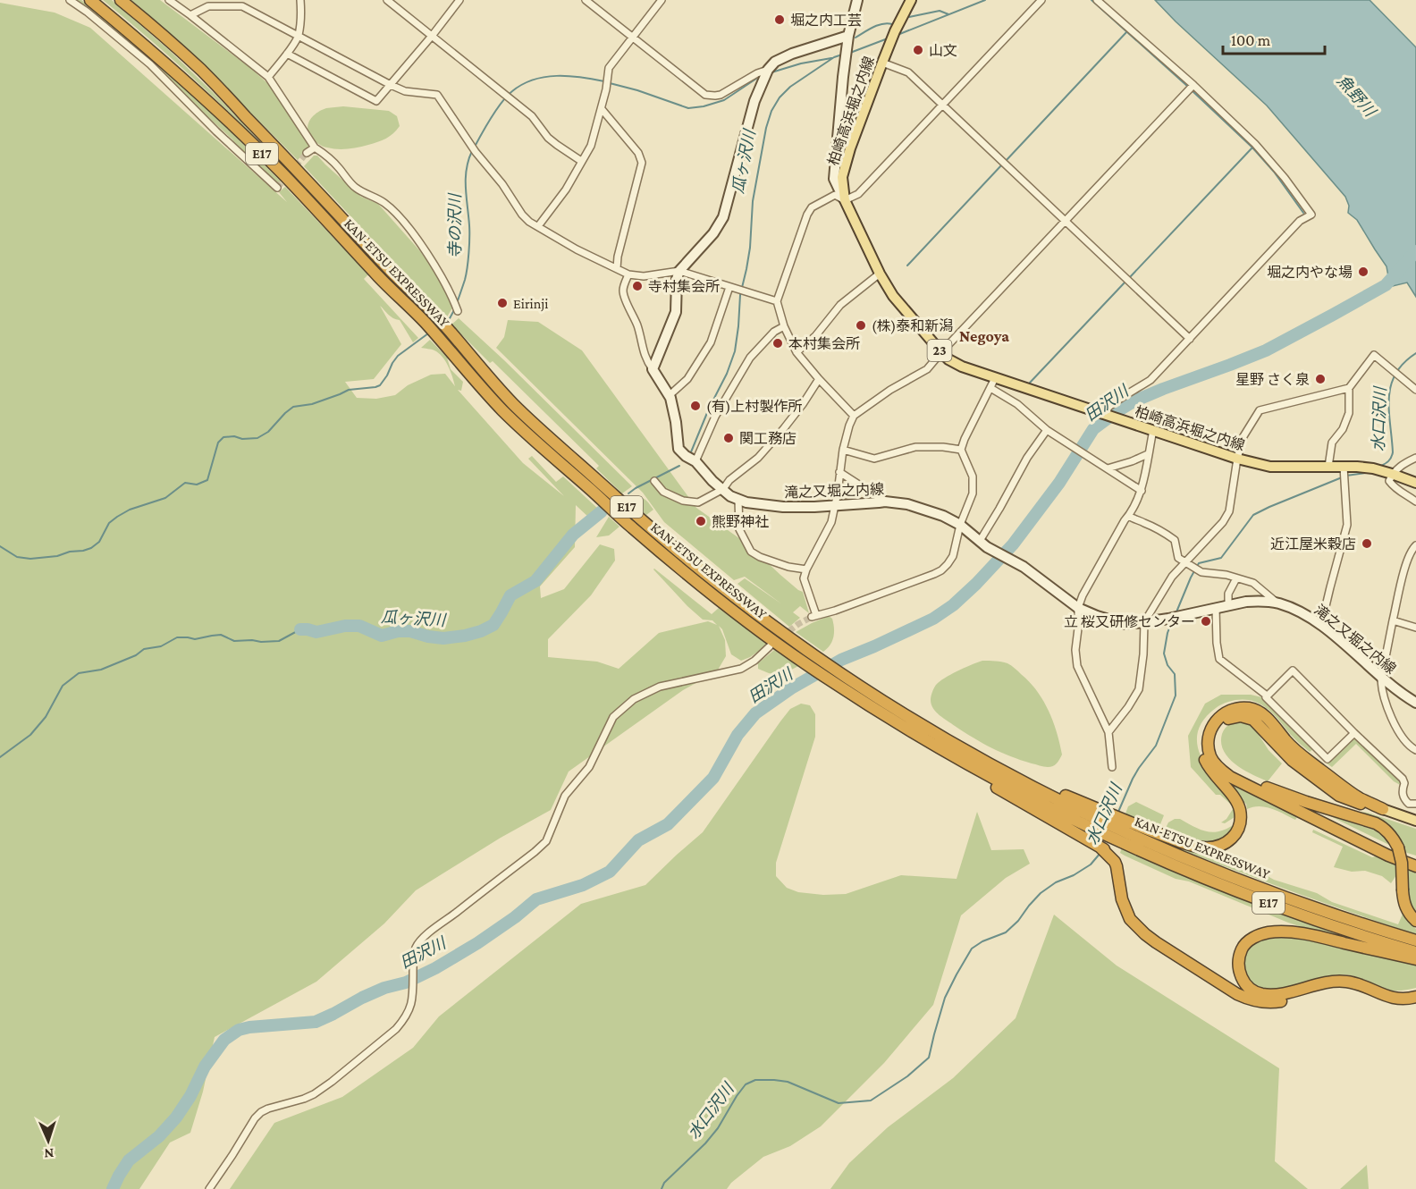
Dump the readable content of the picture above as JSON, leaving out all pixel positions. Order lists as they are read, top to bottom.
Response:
{
  "streets": {
    "highway": ["E17", "KAN-ETSU EXPRESSWAY"],
    "main road": ["柏崎高浜堀之内線", "23", "滝之又堀之内線"]
  },
  "districts": ["Negoya"],
  "water": [
    "魚野川",
    "瓜ヶ沢川",
    "寺の沢川",
    "田沢川",
    "水口沢川"
  ],
  "places": [
    "堀之内工芸",
    "山文",
    "堀之内やな場",
    "寺村集会所",
    "Eirinji",
    "(株)泰和新潟",
    "本村集会所",
    "星野 さく泉",
    "(有)上村製作所",
    "関工務店",
    "熊野神社",
    "近江屋米穀店",
    "立 桜又研修センター"
  ],
  "scale_bar": "100 m",
  "north": "bottom"
}
